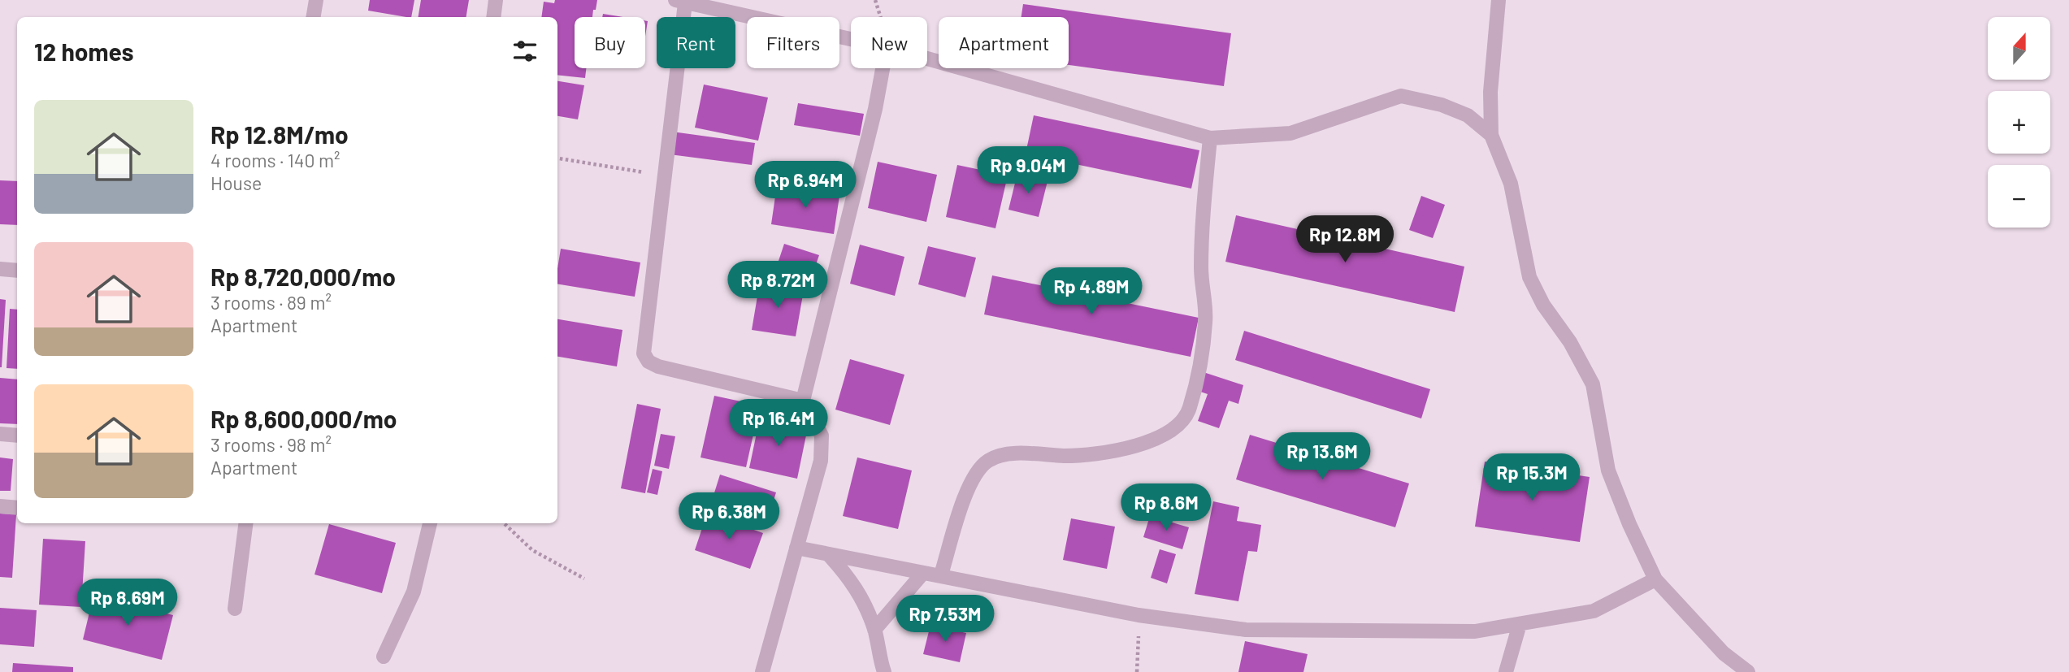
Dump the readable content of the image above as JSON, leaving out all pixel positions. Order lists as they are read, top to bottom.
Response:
{
  "north": "top",
  "page": {
    "map_buttons": ["+", "−"],
    "chip": [
      "Buy",
      "Rent",
      "Filters",
      "New",
      "Apartment"
    ],
    "heading": "12 homes",
    "list": [
      {
        "name": "Rp 12.8M/mo",
        "note": "4 rooms · 140 m² · House"
      },
      {
        "name": "Rp 8,720,000/mo",
        "note": "3 rooms · 89 m² · Apartment"
      },
      {
        "name": "Rp 8,600,000/mo",
        "note": "3 rooms · 98 m² · Apartment"
      }
    ],
    "price": [
      "Rp 9.04M",
      "Rp 6.94M",
      "Rp 12.8M",
      "Rp 8.72M",
      "Rp 4.89M",
      "Rp 16.4M",
      "Rp 13.6M",
      "Rp 15.3M",
      "Rp 8.6M",
      "Rp 6.38M",
      "Rp 8.69M",
      "Rp 7.53M"
    ]
  }
}
